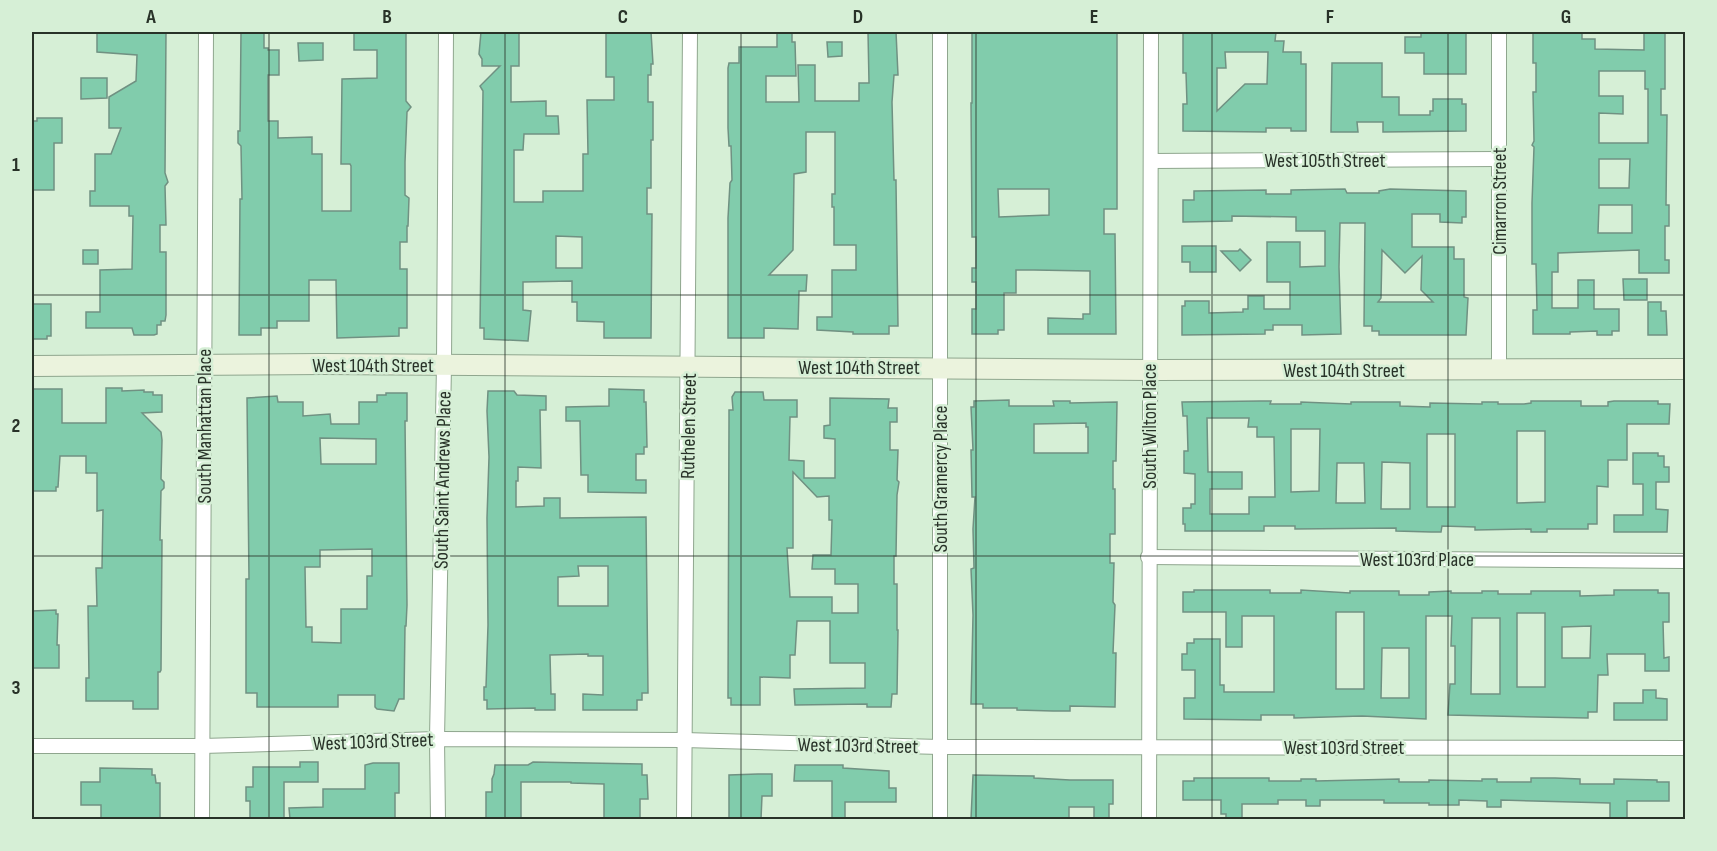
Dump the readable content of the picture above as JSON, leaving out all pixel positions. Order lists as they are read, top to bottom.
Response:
{
  "streets": {
    "street": [
      "West 105th Street",
      "Cimarron Street",
      "West 104th Street",
      "South Manhattan Place",
      "Ruthelen Street",
      "South Wilton Place",
      "South Gramercy Place",
      "South Saint Andrews Place",
      "West 103rd Place",
      "West 103rd Street"
    ]
  },
  "crossings": [
    ["West 105th Street", "Cimarron Street"],
    ["West 105th Street", "South Wilton Place"],
    ["Cimarron Street", "West 104th Street"],
    ["West 104th Street", "South Manhattan Place"],
    ["West 104th Street", "Ruthelen Street"],
    ["West 104th Street", "South Wilton Place"],
    ["West 104th Street", "South Gramercy Place"],
    ["West 104th Street", "South Saint Andrews Place"],
    ["South Manhattan Place", "West 103rd Street"],
    ["Ruthelen Street", "West 103rd Street"],
    ["South Wilton Place", "West 103rd Place"],
    ["South Wilton Place", "West 103rd Street"],
    ["South Gramercy Place", "West 103rd Street"],
    ["South Saint Andrews Place", "West 103rd Street"]
  ],
  "grid": {
    "columns": [
      "A",
      "B",
      "C",
      "D",
      "E",
      "F",
      "G"
    ],
    "rows": ["1", "2", "3"]
  }
}
